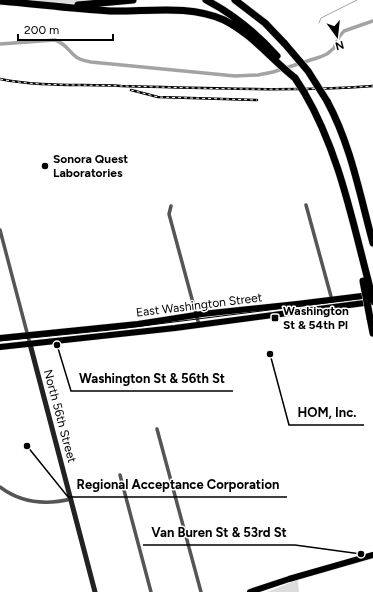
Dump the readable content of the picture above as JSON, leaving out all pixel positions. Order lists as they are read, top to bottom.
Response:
{
  "streets": {
    "main road": ["East Washington Street"],
    "street": ["North 56th Street"]
  },
  "crossings": [
    ["East Washington Street", "North 56th Street"]
  ],
  "places": {
    "other": [
      "Sonora Quest Laboratories",
      "Washington St & 56th St",
      "HOM, Inc.",
      "Regional Acceptance Corporation",
      "Van Buren St & 53rd St"
    ],
    "transit": ["Washington St & 54th Pl"]
  },
  "scale_bar": "200 m",
  "north": "bottom"
}
